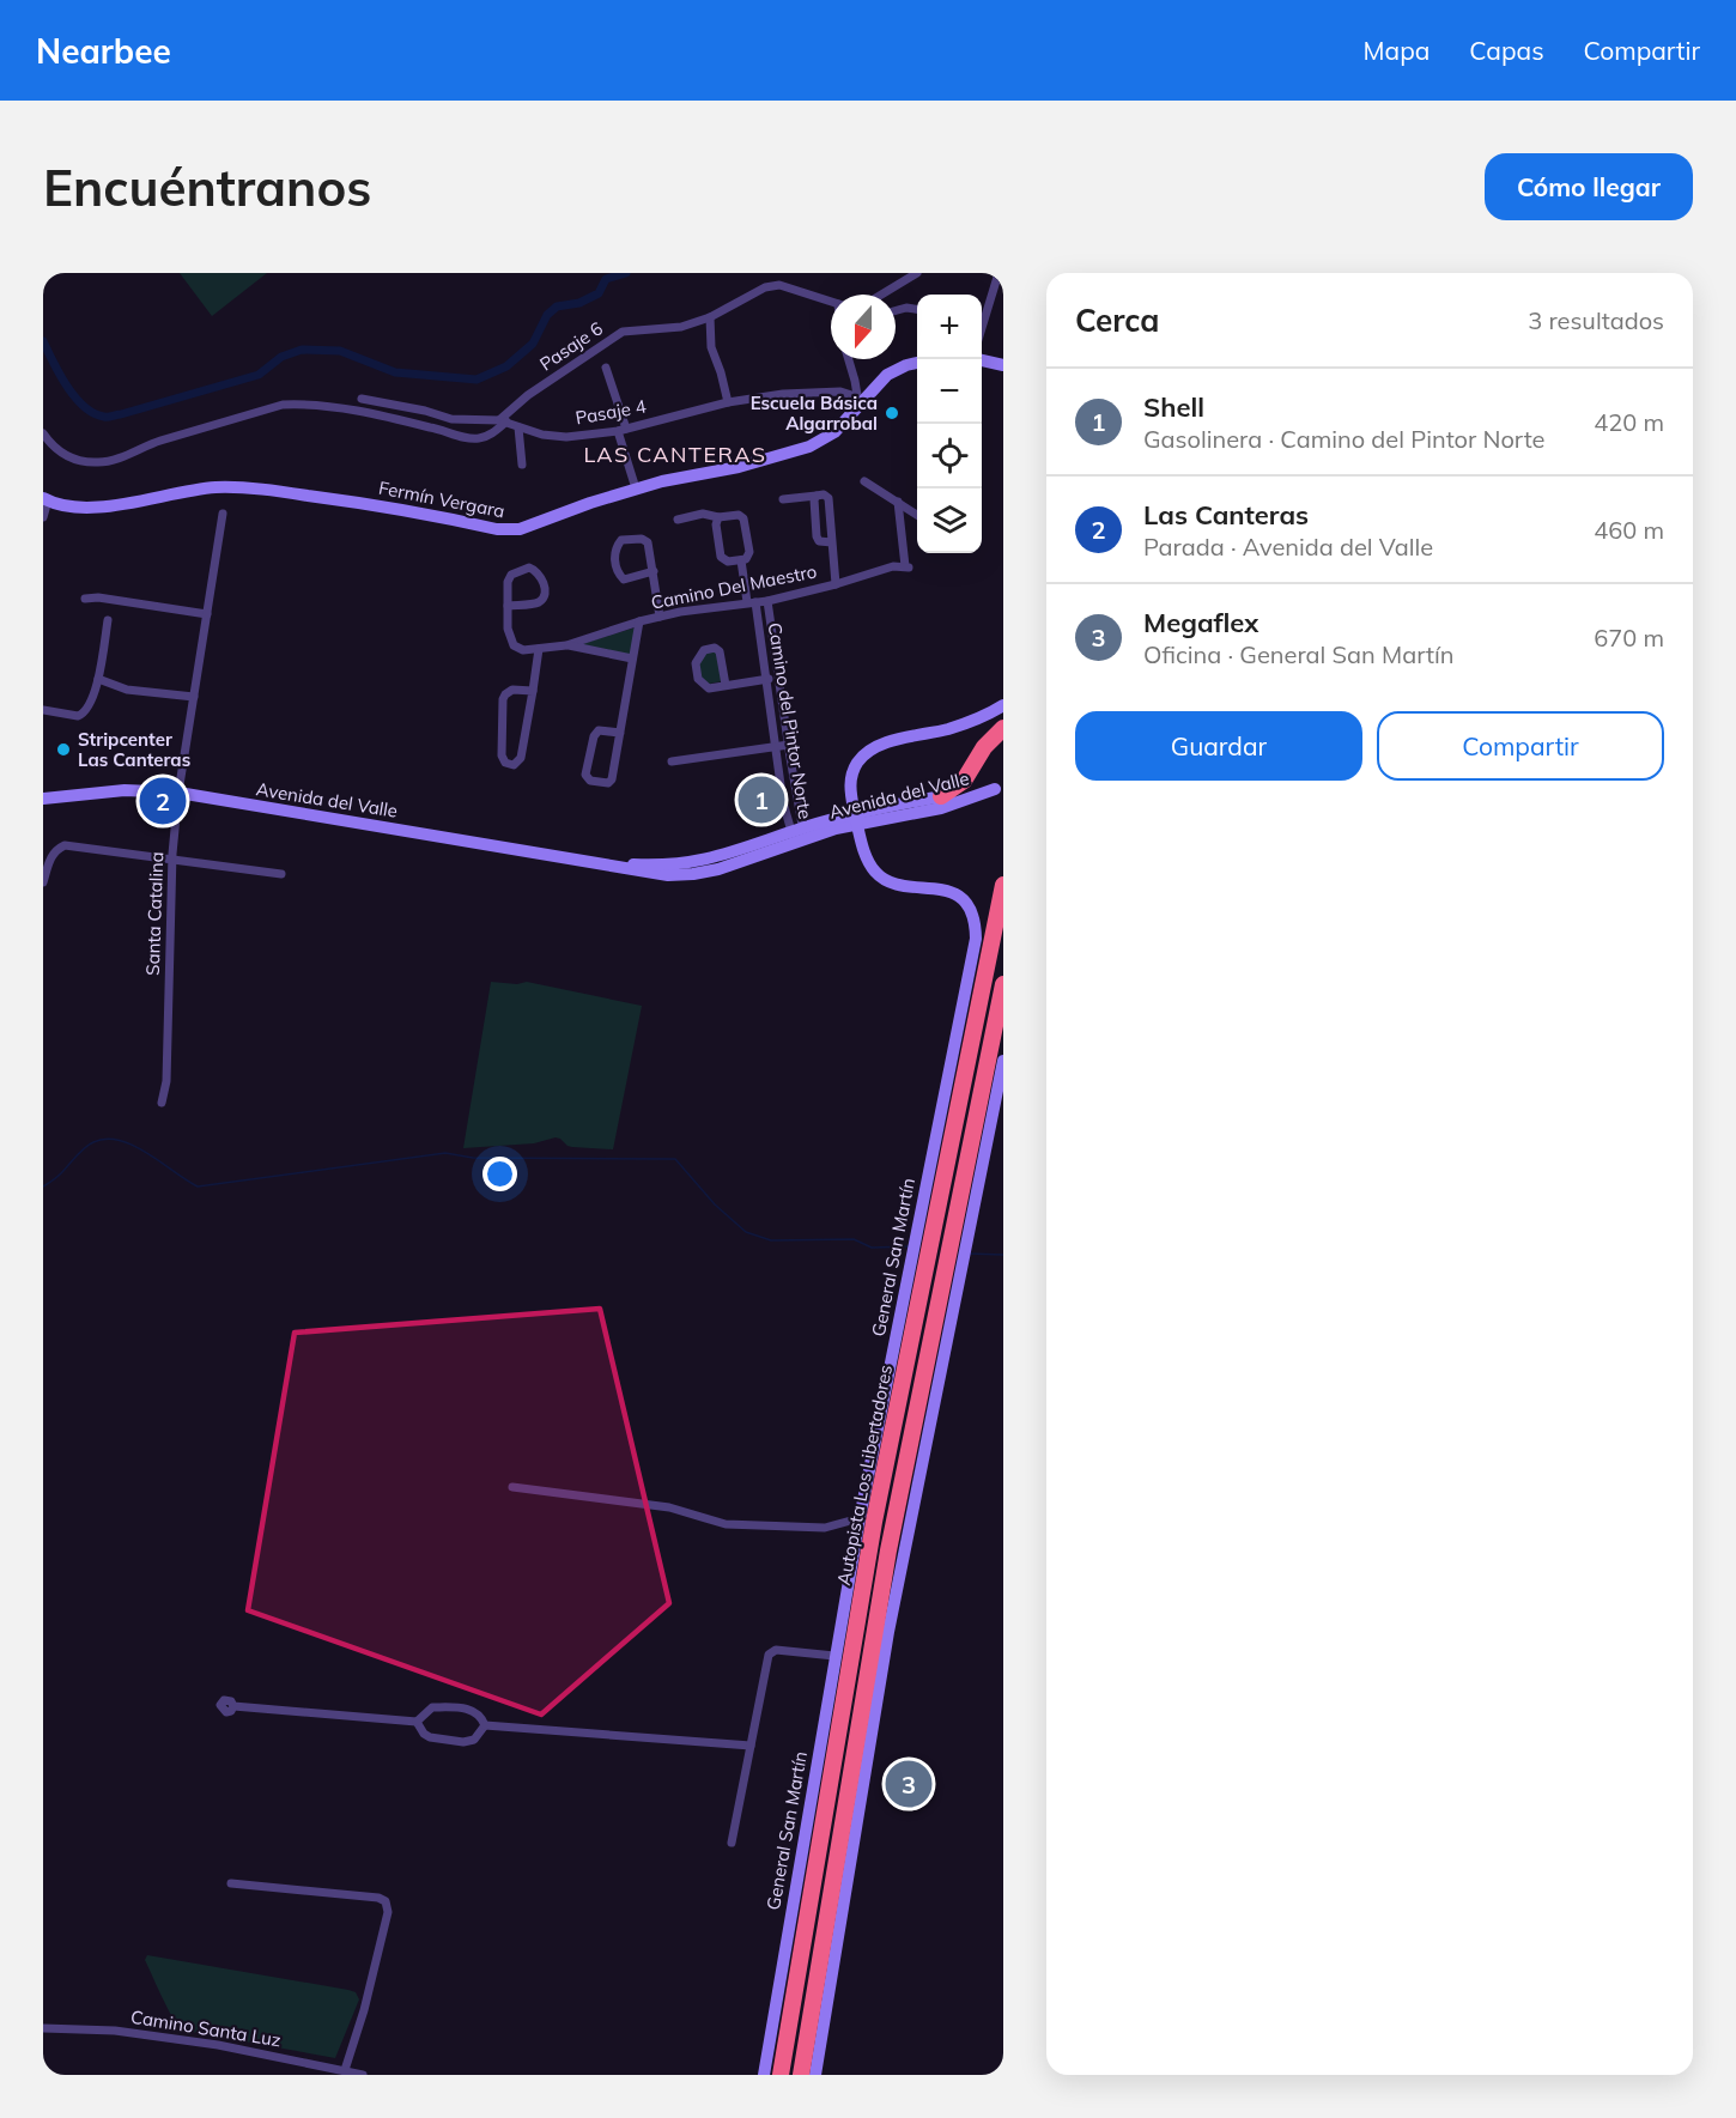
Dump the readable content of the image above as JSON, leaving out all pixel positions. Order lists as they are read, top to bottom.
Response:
{
  "streets": {
    "highway": ["Autopista Los Libertadores"],
    "street": [
      "Pasaje 6",
      "Pasaje 4",
      "Fermín Vergara",
      "Camino Del Maestro",
      "Camino del Pintor Norte",
      "Avenida del Valle",
      "Santa Catalina",
      "General San Martín",
      "Camino Santa Luz"
    ]
  },
  "crossings": [
    ["Pasaje 6", "Pasaje 4"],
    ["Pasaje 4", "Fermín Vergara"],
    ["Camino Del Maestro", "Camino del Pintor Norte"],
    ["Camino del Pintor Norte", "Avenida del Valle"],
    ["Avenida del Valle", "Santa Catalina"],
    ["Avenida del Valle", "General San Martín"],
    ["General San Martín", "Autopista Los Libertadores"]
  ],
  "districts": ["LAS CANTERAS"],
  "places": ["Escuela Básica Algarrobal", "Stripcenter Las Canteras"],
  "north": "bottom",
  "page": {
    "header": "Nearbee",
    "nav": ["Mapa", "Capas", "Compartir"],
    "buttons": [
      "Cómo llegar",
      ["Guardar", "Compartir"]
    ],
    "title": "Encuéntranos",
    "heading": ["Cerca", "3 resultados"],
    "map_buttons": ["+", "−"],
    "list": [
      {
        "mark": "1",
        "name": "Shell",
        "note": "Gasolinera · Camino del Pintor Norte",
        "value": "420 m"
      },
      {
        "mark": "2",
        "name": "Las Canteras",
        "note": "Parada · Avenida del Valle",
        "value": "460 m"
      },
      {
        "mark": "3",
        "name": "Megaflex",
        "note": "Oficina · General San Martín",
        "value": "670 m"
      }
    ],
    "pins": ["1", "2", "3"]
  }
}
